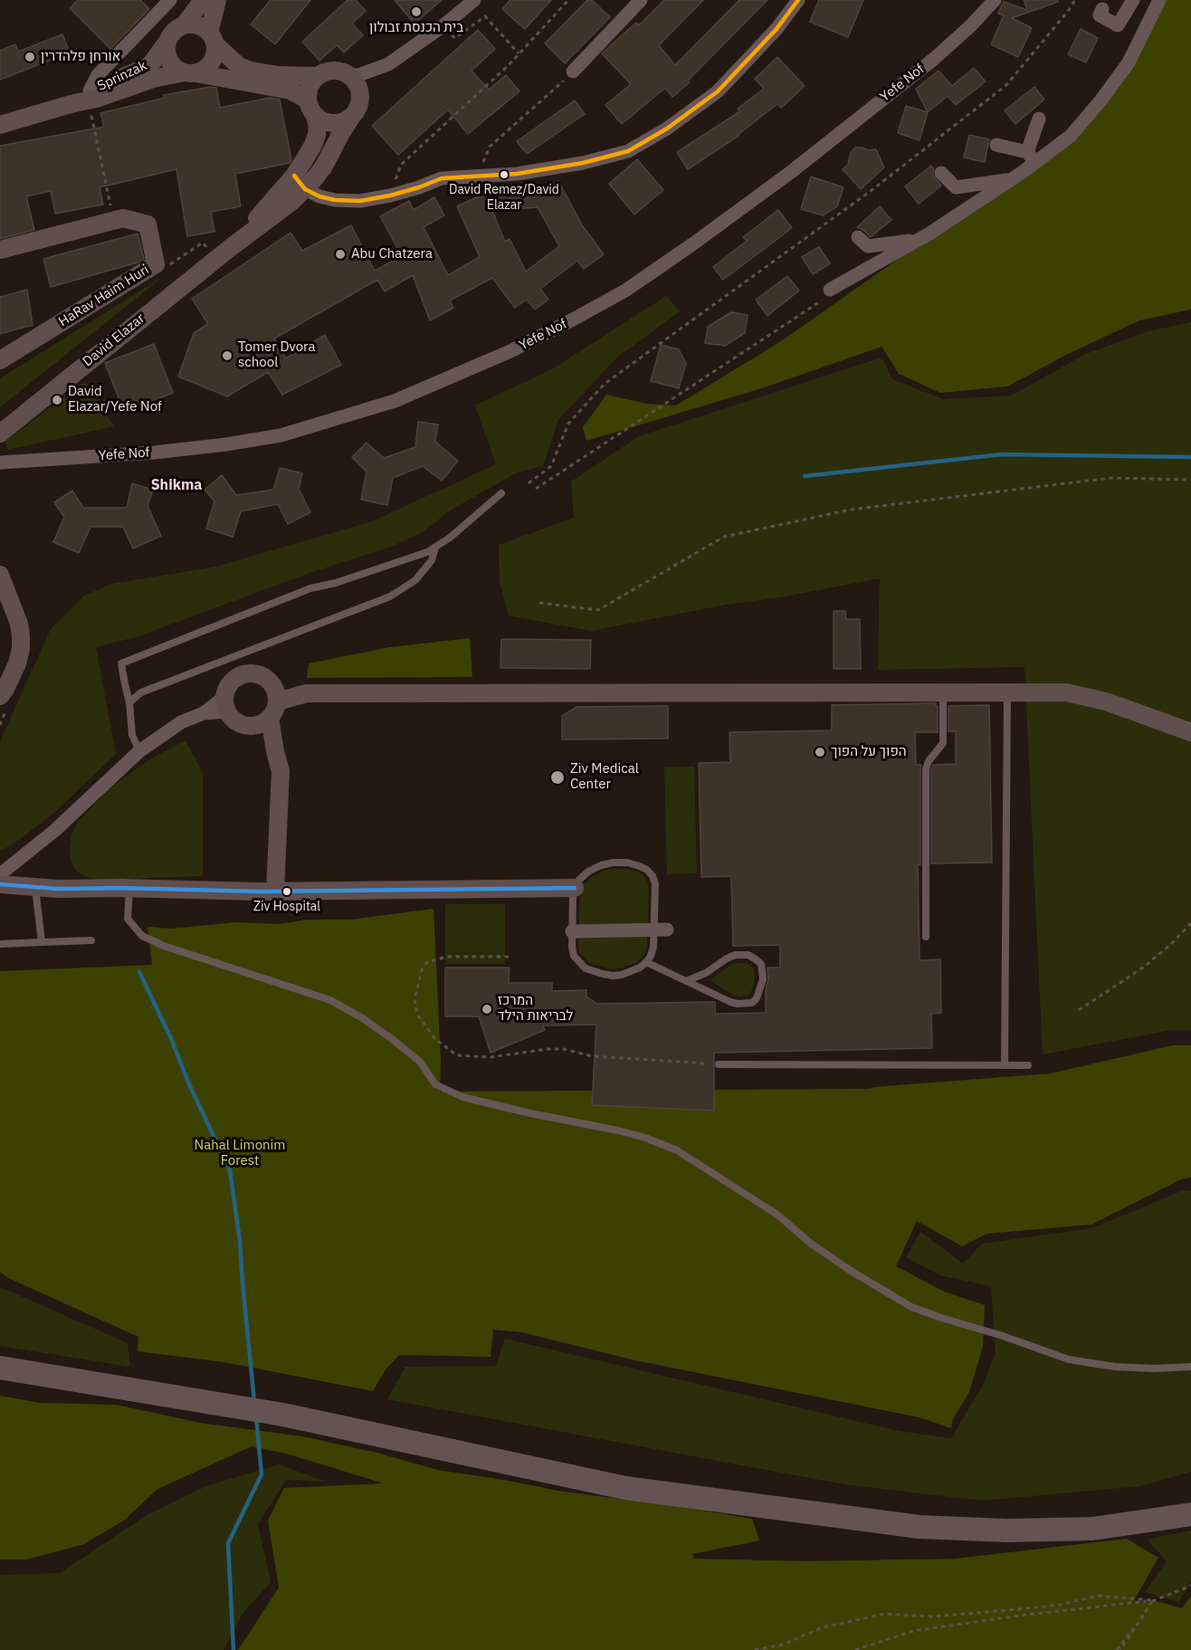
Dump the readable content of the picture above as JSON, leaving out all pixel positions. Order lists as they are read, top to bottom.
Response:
{
  "streets": {
    "street": [
      "Sprinzak",
      "Yefe Nof",
      "HaRav Haim Huri",
      "David Elazar"
    ]
  },
  "districts": ["Shikma"],
  "parks": ["Nahal Limonim Forest"],
  "places": [
    "בית הכנסת זבולון",
    "אורחן פלהדרין",
    "David Remez/David Elazar",
    "Abu Chatzera",
    "Tomer Dvora school",
    "David Elazar/Yefe Nof",
    "הפוך על הפוך",
    "Ziv Medical Center",
    "Ziv Hospital",
    "המרכז לבריאות הילד"
  ]
}
